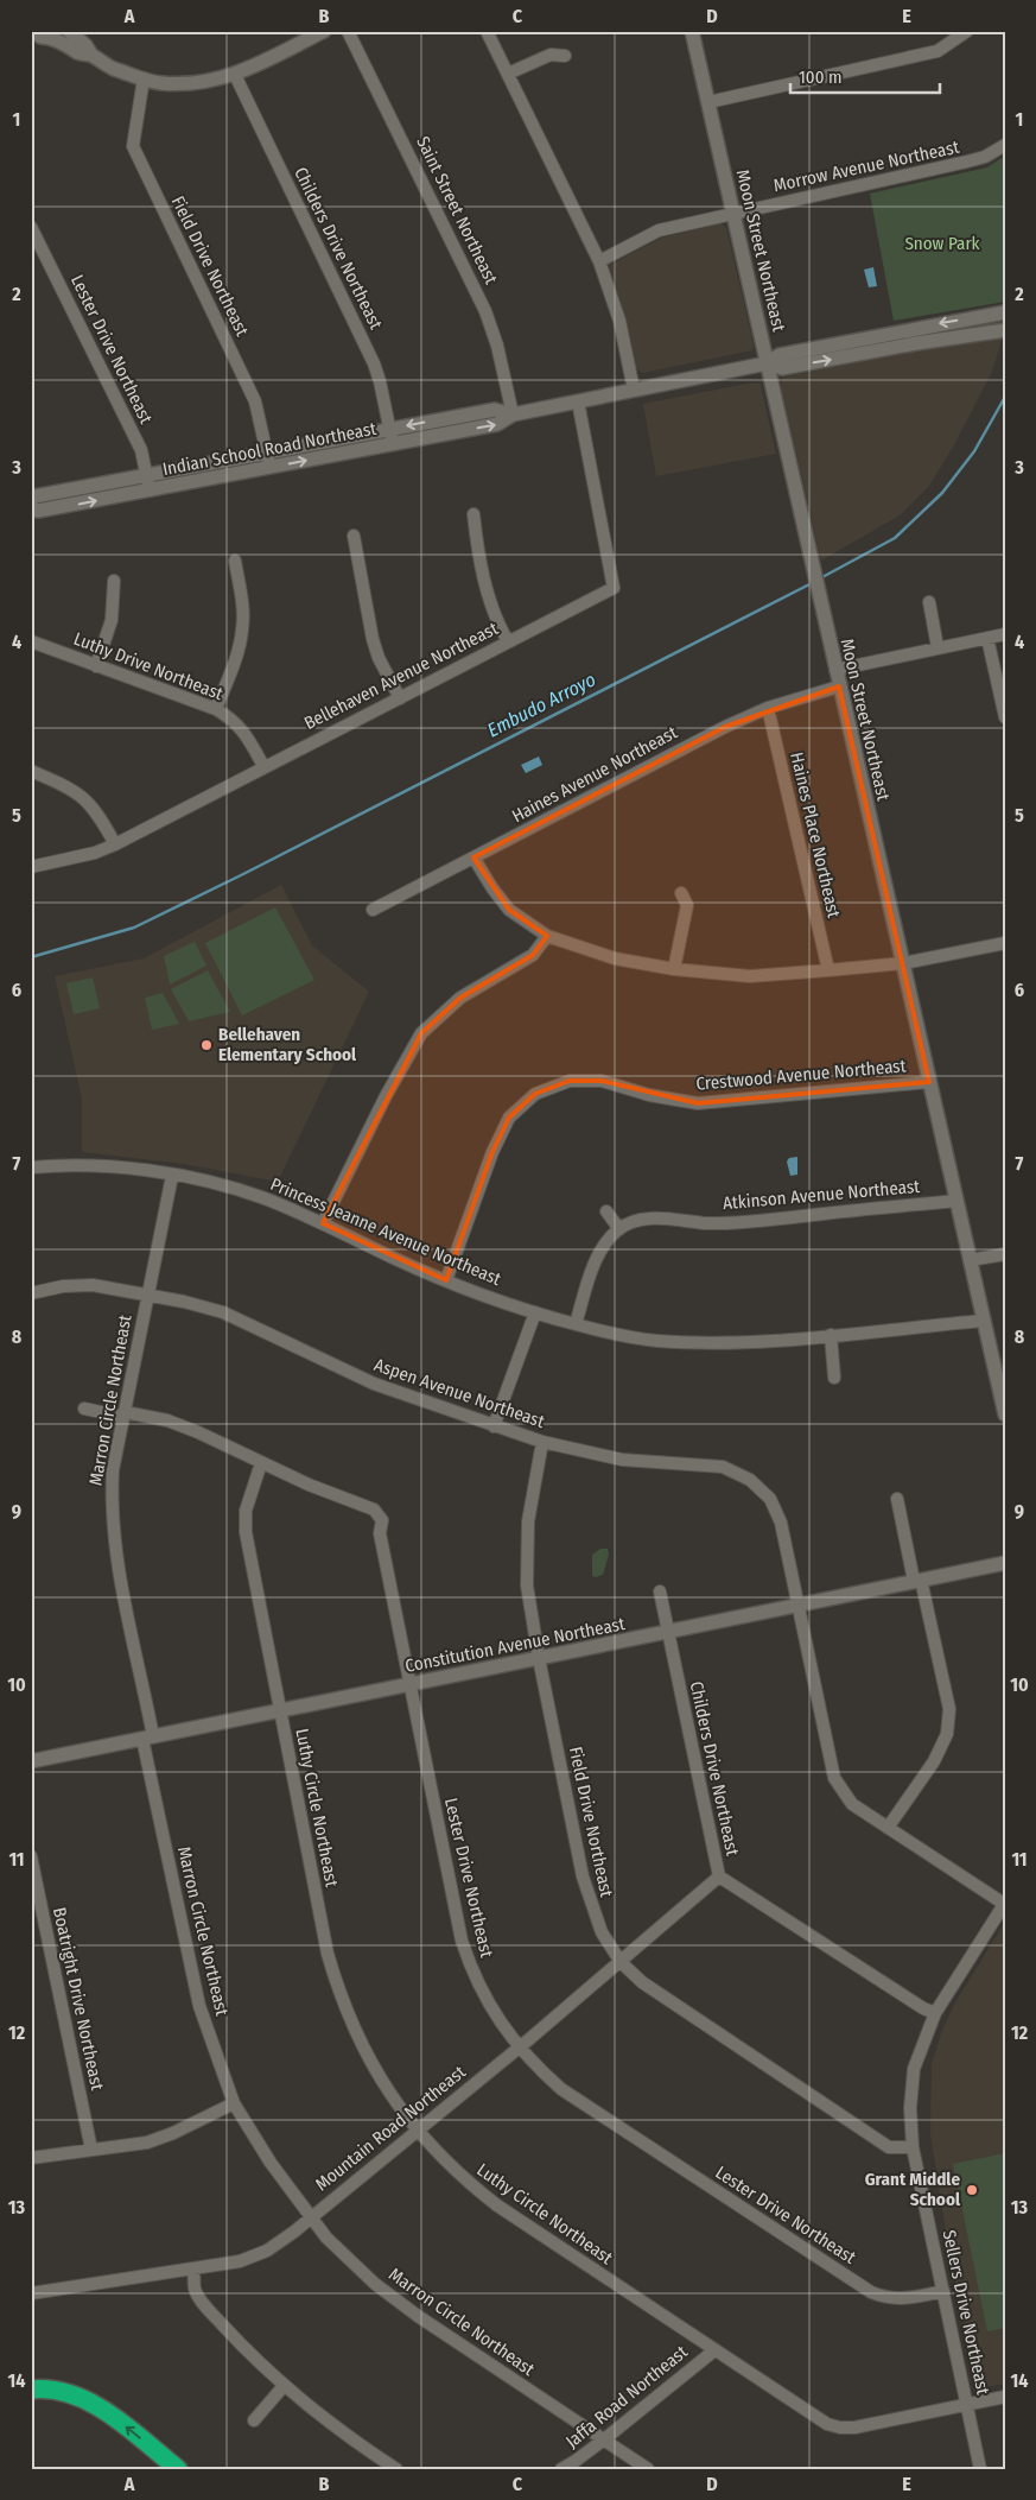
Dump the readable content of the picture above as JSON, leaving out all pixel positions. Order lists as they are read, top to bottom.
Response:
{
  "streets": {
    "street": [
      "Morrow Avenue Northeast",
      "Saint Street Northeast",
      "Childers Drive Northeast",
      "Moon Street Northeast",
      "Field Drive Northeast",
      "Lester Drive Northeast",
      "Indian School Road Northeast",
      "Luthy Drive Northeast",
      "Bellehaven Avenue Northeast",
      "Haines Avenue Northeast",
      "Haines Place Northeast",
      "Crestwood Avenue Northeast",
      "Atkinson Avenue Northeast",
      "Princess Jeanne Avenue Northeast",
      "Aspen Avenue Northeast",
      "Marron Circle Northeast",
      "Constitution Avenue Northeast",
      "Luthy Circle Northeast",
      "Boatright Drive Northeast",
      "Mountain Road Northeast",
      "Sellers Drive Northeast",
      "Jaffa Road Northeast"
    ]
  },
  "crossings": [
    ["Morrow Avenue Northeast", "Moon Street Northeast"],
    ["Saint Street Northeast", "Indian School Road Northeast"],
    ["Childers Drive Northeast", "Indian School Road Northeast"],
    ["Childers Drive Northeast", "Constitution Avenue Northeast"],
    ["Childers Drive Northeast", "Mountain Road Northeast"],
    ["Childers Drive Northeast", "Sellers Drive Northeast"],
    ["Moon Street Northeast", "Indian School Road Northeast"],
    ["Moon Street Northeast", "Haines Avenue Northeast"],
    ["Moon Street Northeast", "Crestwood Avenue Northeast"],
    ["Moon Street Northeast", "Atkinson Avenue Northeast"],
    ["Moon Street Northeast", "Princess Jeanne Avenue Northeast"],
    ["Field Drive Northeast", "Indian School Road Northeast"],
    ["Field Drive Northeast", "Aspen Avenue Northeast"],
    ["Field Drive Northeast", "Constitution Avenue Northeast"],
    ["Field Drive Northeast", "Mountain Road Northeast"],
    ["Field Drive Northeast", "Sellers Drive Northeast"],
    ["Lester Drive Northeast", "Indian School Road Northeast"],
    ["Lester Drive Northeast", "Marron Circle Northeast"],
    ["Lester Drive Northeast", "Constitution Avenue Northeast"],
    ["Lester Drive Northeast", "Luthy Circle Northeast"],
    ["Lester Drive Northeast", "Mountain Road Northeast"],
    ["Lester Drive Northeast", "Sellers Drive Northeast"],
    ["Indian School Road Northeast", "Bellehaven Avenue Northeast"],
    ["Luthy Drive Northeast", "Bellehaven Avenue Northeast"],
    ["Haines Avenue Northeast", "Haines Place Northeast"],
    ["Crestwood Avenue Northeast", "Princess Jeanne Avenue Northeast"],
    ["Princess Jeanne Avenue Northeast", "Marron Circle Northeast"],
    ["Aspen Avenue Northeast", "Marron Circle Northeast"],
    ["Aspen Avenue Northeast", "Constitution Avenue Northeast"],
    ["Marron Circle Northeast", "Constitution Avenue Northeast"],
    ["Marron Circle Northeast", "Mountain Road Northeast"],
    ["Marron Circle Northeast", "Jaffa Road Northeast"],
    ["Constitution Avenue Northeast", "Luthy Circle Northeast"],
    ["Luthy Circle Northeast", "Mountain Road Northeast"],
    ["Luthy Circle Northeast", "Sellers Drive Northeast"],
    ["Luthy Circle Northeast", "Jaffa Road Northeast"]
  ],
  "water": ["Embudo Arroyo"],
  "parks": ["Snow Park"],
  "places": ["Bellehaven Elementary School", "Grant Middle School"],
  "scale_bar": "100 m",
  "grid": {
    "columns": [
      "A",
      "B",
      "C",
      "D",
      "E"
    ],
    "rows": [
      "1",
      "2",
      "3",
      "4",
      "5",
      "6",
      "7",
      "8",
      "9",
      "10",
      "11",
      "12",
      "13",
      "14"
    ]
  }
}
